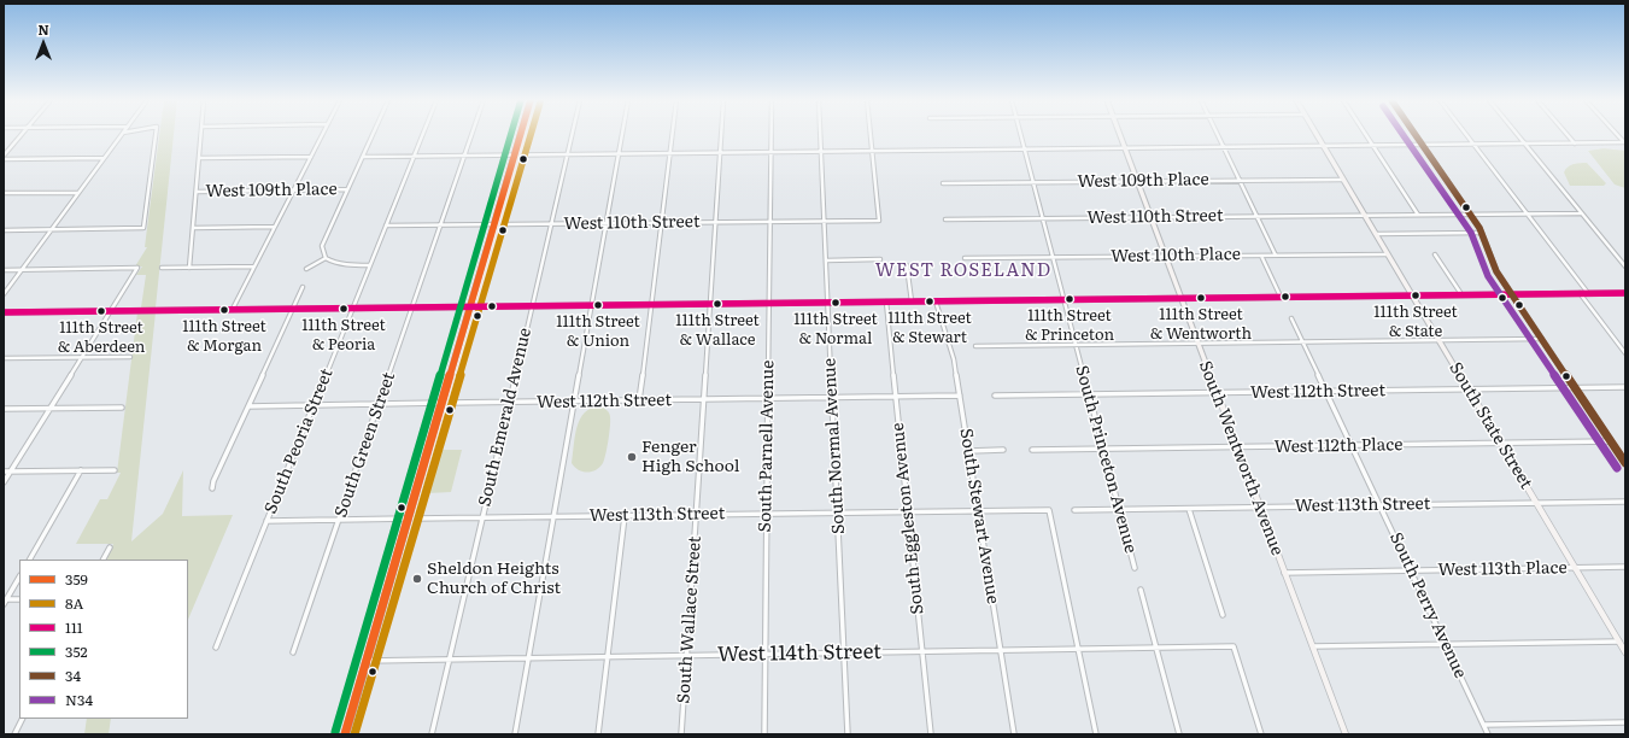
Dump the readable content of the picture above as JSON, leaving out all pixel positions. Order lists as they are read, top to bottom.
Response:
{
  "streets": {
    "main road": ["South State Street", "South Wentworth Avenue"],
    "street": [
      "West 109th Place",
      "West 110th Street",
      "West 110th Place",
      "West 112th Street",
      "South Emerald Avenue",
      "South Peoria Street",
      "South Green Street",
      "South Parnell Avenue",
      "South Normal Avenue",
      "West 112th Place",
      "South Princeton Avenue",
      "West 113th Street",
      "South Stewart Avenue",
      "South Eggleston Avenue",
      "West 113th Place",
      "South Perry Avenue",
      "South Wallace Street",
      "West 114th Street"
    ]
  },
  "crossings": [
    ["West 109th Place", "South State Street"],
    ["West 109th Place", "South Wentworth Avenue"],
    ["West 109th Place", "South Princeton Avenue"],
    ["West 110th Street", "South Emerald Avenue"],
    ["West 110th Street", "South State Street"],
    ["West 110th Street", "South Peoria Street"],
    ["West 110th Street", "South Green Street"],
    ["West 110th Street", "South Parnell Avenue"],
    ["West 110th Street", "South Normal Avenue"],
    ["West 110th Street", "South Wentworth Avenue"],
    ["West 110th Street", "South Princeton Avenue"],
    ["West 110th Street", "South Wallace Street"],
    ["West 110th Place", "South State Street"],
    ["West 110th Place", "South Wentworth Avenue"],
    ["West 110th Place", "South Princeton Avenue"],
    ["West 112th Street", "South Emerald Avenue"],
    ["West 112th Street", "South State Street"],
    ["West 112th Street", "South Peoria Street"],
    ["West 112th Street", "South Green Street"],
    ["West 112th Street", "South Parnell Avenue"],
    ["West 112th Street", "South Normal Avenue"],
    ["West 112th Street", "South Wentworth Avenue"],
    ["West 112th Street", "South Princeton Avenue"],
    ["West 112th Street", "South Stewart Avenue"],
    ["West 112th Street", "South Eggleston Avenue"],
    ["West 112th Street", "South Perry Avenue"],
    ["West 112th Street", "South Wallace Street"],
    ["South Emerald Avenue", "West 113th Street"],
    ["South Emerald Avenue", "West 114th Street"],
    ["South State Street", "West 112th Place"],
    ["South State Street", "West 113th Street"],
    ["South State Street", "West 113th Place"],
    ["South Peoria Street", "West 113th Street"],
    ["South Green Street", "West 113th Street"],
    ["South Parnell Avenue", "West 113th Street"],
    ["South Parnell Avenue", "West 114th Street"],
    ["South Normal Avenue", "West 113th Street"],
    ["South Normal Avenue", "West 114th Street"],
    ["West 112th Place", "South Wentworth Avenue"],
    ["West 112th Place", "South Princeton Avenue"],
    ["West 112th Place", "South Perry Avenue"],
    ["South Wentworth Avenue", "West 113th Street"],
    ["South Wentworth Avenue", "West 113th Place"],
    ["South Princeton Avenue", "West 113th Street"],
    ["West 113th Street", "South Stewart Avenue"],
    ["West 113th Street", "South Eggleston Avenue"],
    ["West 113th Street", "South Perry Avenue"],
    ["West 113th Street", "South Wallace Street"],
    ["West 113th Street", "West 114th Street"],
    ["South Stewart Avenue", "West 114th Street"],
    ["South Eggleston Avenue", "West 114th Street"],
    ["West 113th Place", "South Perry Avenue"],
    ["South Wallace Street", "West 114th Street"]
  ],
  "districts": ["WEST ROSELAND"],
  "places": [
    "111th Street & State",
    "111th Street & Wentworth",
    "111th Street & Princeton",
    "111th Street & Stewart",
    "111th Street & Normal",
    "111th Street & Wallace",
    "111th Street & Union",
    "111th Street & Peoria",
    "111th Street & Morgan",
    "111th Street & Aberdeen",
    "Fenger High School",
    "Sheldon Heights Church of Christ"
  ],
  "lines": [
    "transit line 359",
    "transit line 8A",
    "transit line 352",
    "transit line 34",
    "transit line N34",
    "transit line 111"
  ],
  "legend": [
    "359",
    "8A",
    "111",
    "352",
    "34",
    "N34"
  ],
  "north": "top"
}
